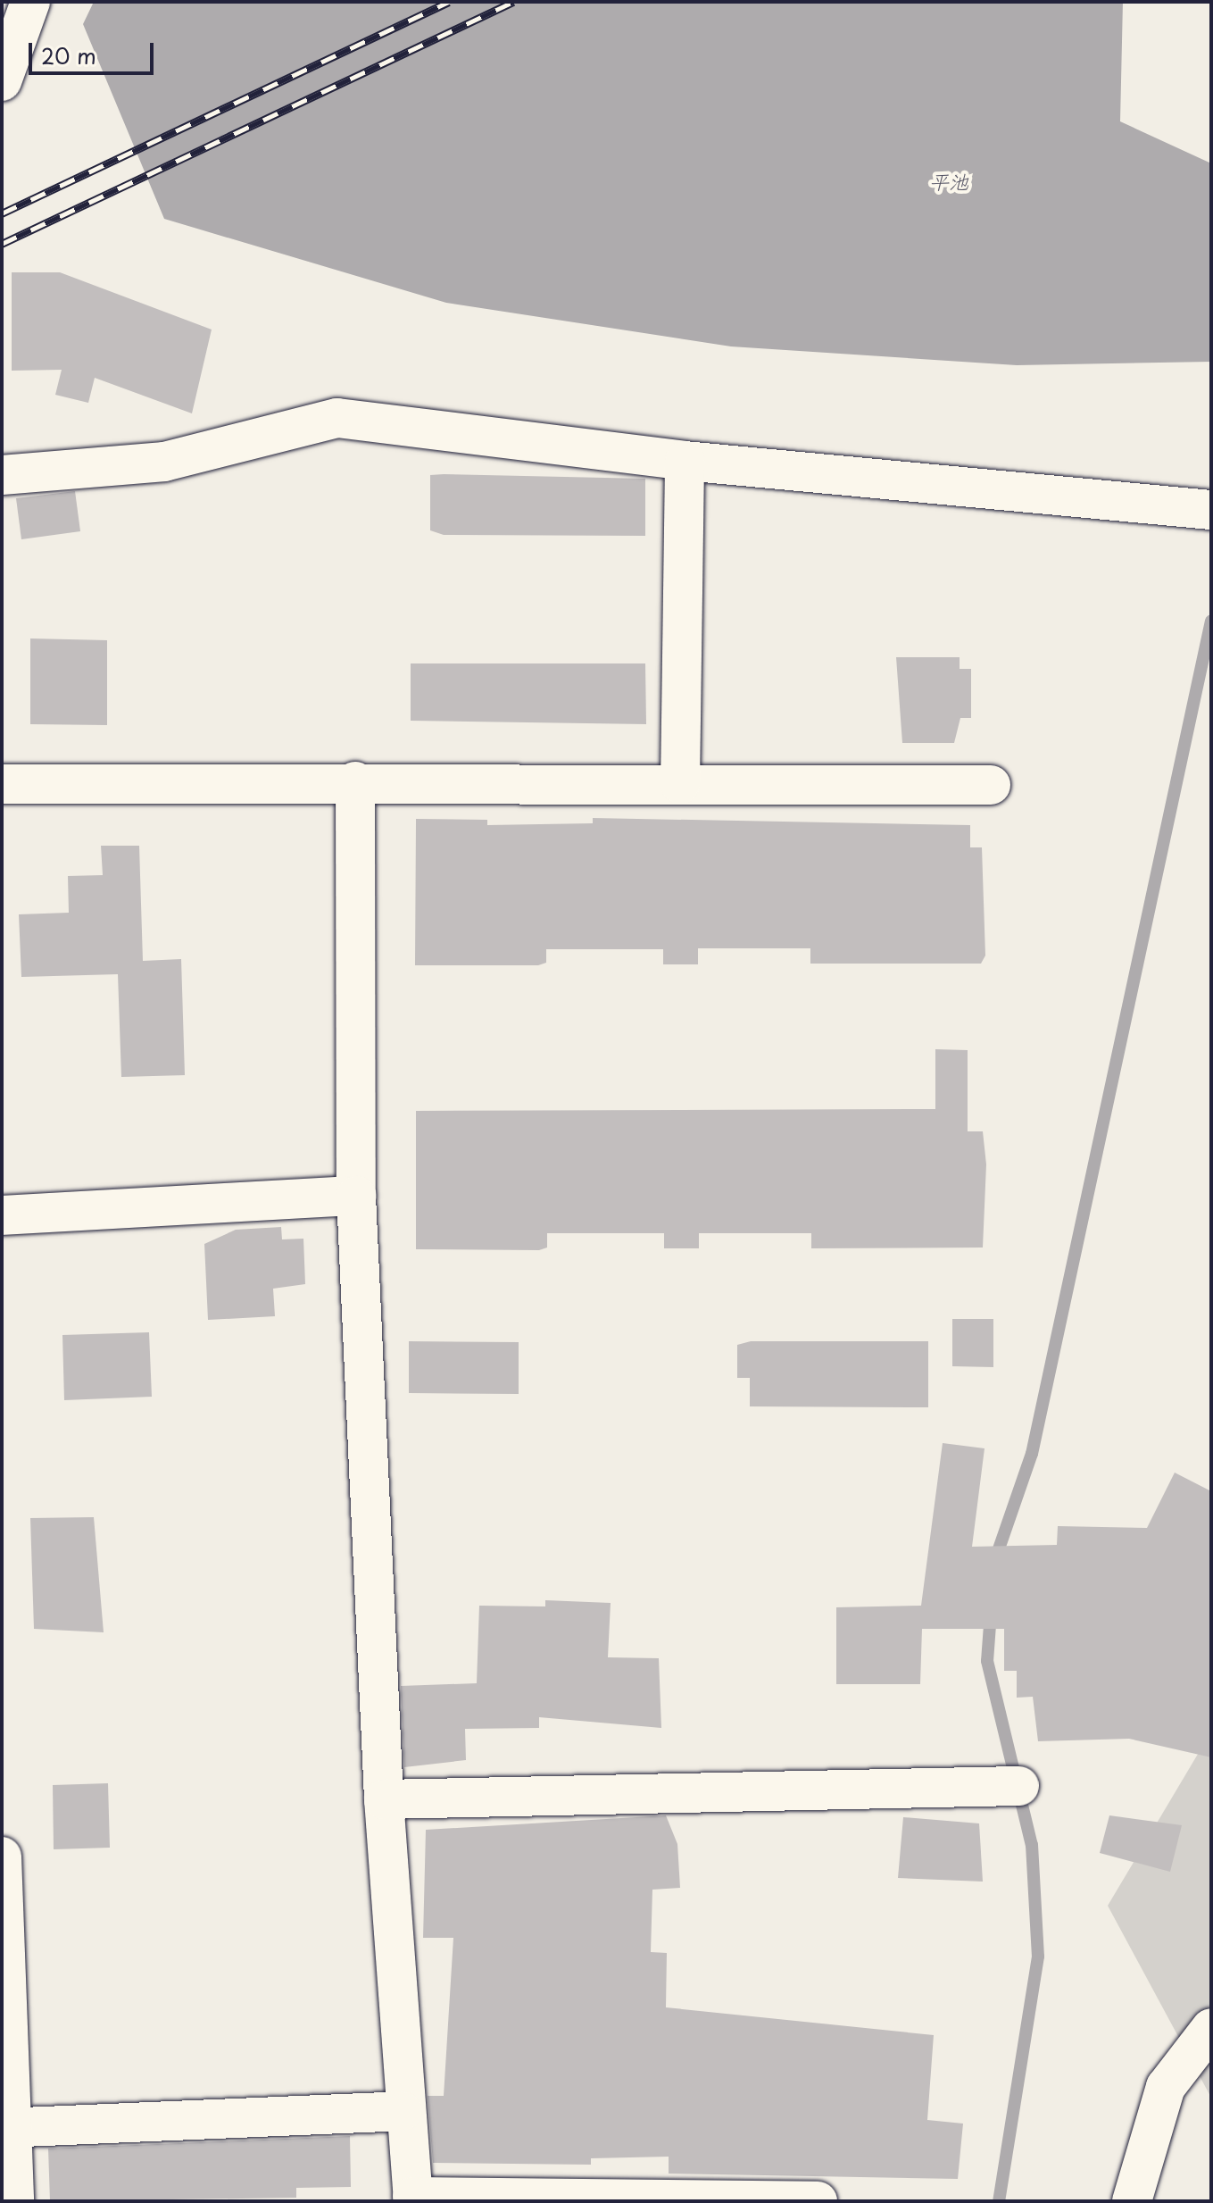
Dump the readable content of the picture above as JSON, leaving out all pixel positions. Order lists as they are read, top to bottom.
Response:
{
  "water": ["平池"],
  "scale_bar": "20 m"
}
